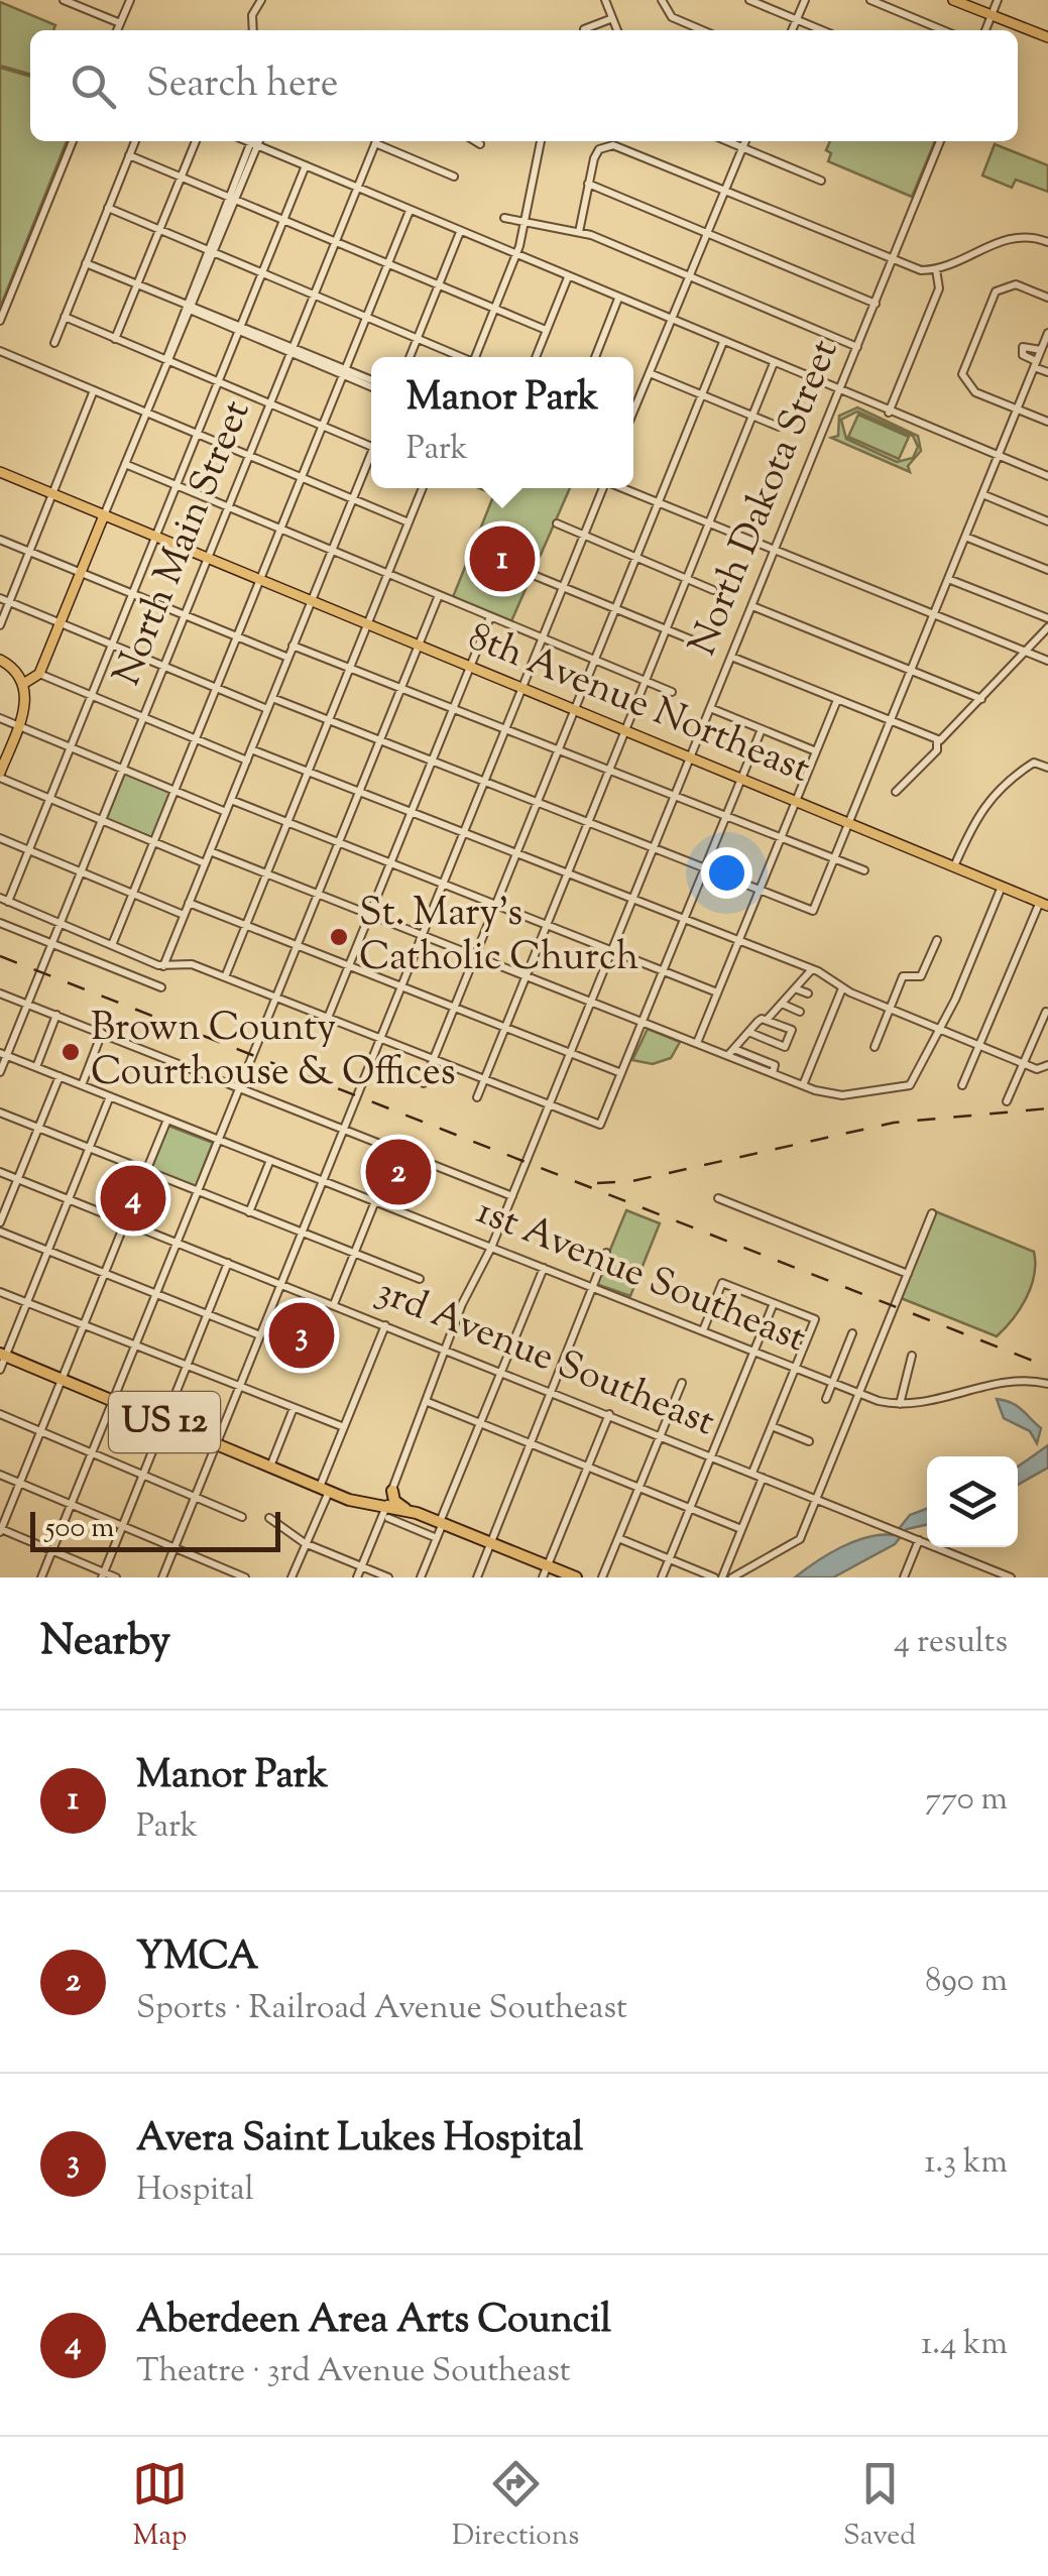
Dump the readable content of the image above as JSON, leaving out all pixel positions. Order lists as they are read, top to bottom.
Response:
{
  "streets": {
    "highway": ["US 12"],
    "main road": ["8th Avenue Northeast"],
    "street": [
      "North Dakota Street",
      "North Main Street",
      "1st Avenue Southeast",
      "3rd Avenue Southeast"
    ]
  },
  "crossings": [
    ["North Dakota Street", "8th Avenue Northeast"],
    ["North Dakota Street", "1st Avenue Southeast"],
    ["North Dakota Street", "3rd Avenue Southeast"],
    ["North Dakota Street", "US 12"],
    ["North Main Street", "8th Avenue Northeast"],
    ["North Main Street", "1st Avenue Southeast"]
  ],
  "places": ["St. Mary's Catholic Church", "Brown County Courthouse & Offices"],
  "scale_bar": "500 m",
  "page": {
    "search": "Search here",
    "popup": ["Manor Park", "Park"],
    "pins": [
      "1",
      "2",
      "4",
      "3"
    ],
    "scale": "500 m",
    "heading": ["Nearby", "4 results"],
    "list": [
      {
        "mark": "1",
        "name": "Manor Park",
        "note": "Park",
        "value": "770 m"
      },
      {
        "mark": "2",
        "name": "YMCA",
        "note": "Sports · Railroad Avenue Southeast",
        "value": "890 m"
      },
      {
        "mark": "3",
        "name": "Avera Saint Lukes Hospital",
        "note": "Hospital",
        "value": "1.3 km"
      },
      {
        "mark": "4",
        "name": "Aberdeen Area Arts Council",
        "note": "Theatre · 3rd Avenue Southeast",
        "value": "1.4 km"
      }
    ],
    "nav": ["Map", "Directions", "Saved"]
  }
}
